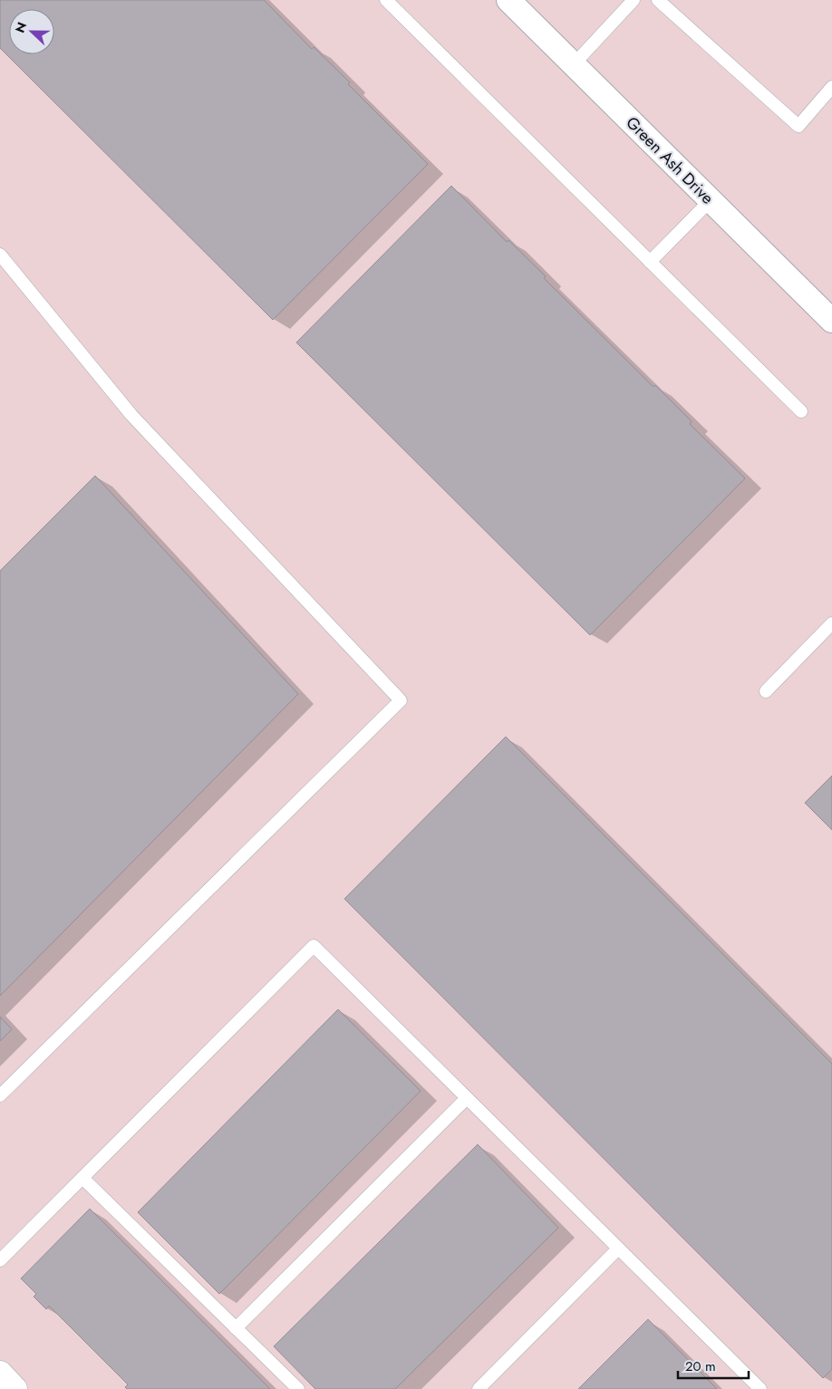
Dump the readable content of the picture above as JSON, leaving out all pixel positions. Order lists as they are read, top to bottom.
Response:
{
  "streets": {
    "street": ["Green Ash Drive"]
  },
  "scale_bar": "20 m",
  "north": "left"
}
